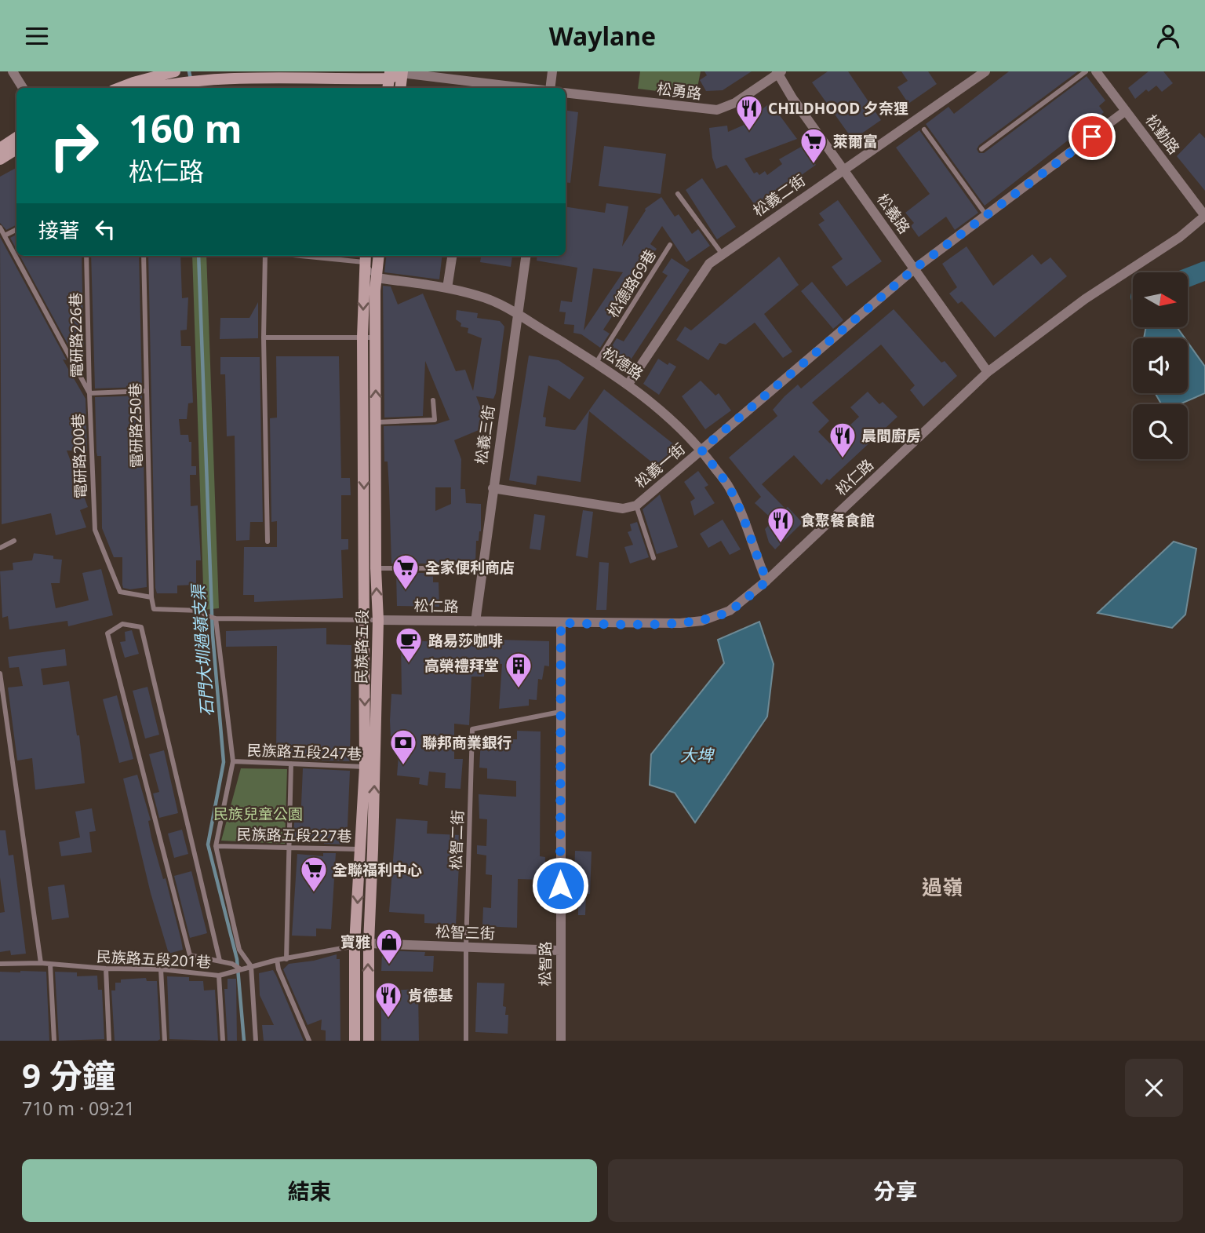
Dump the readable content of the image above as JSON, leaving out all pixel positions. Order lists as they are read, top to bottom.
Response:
{
  "streets": {
    "main road": ["民族路五段"],
    "street": [
      "松勇路",
      "松勤路",
      "松義二街",
      "松義路",
      "松德路",
      "松義三街",
      "松義一街",
      "松仁路",
      "松智三街",
      "松智路"
    ],
    "lane": [
      "松德路69巷",
      "電研路226巷",
      "電研路250巷",
      "電研路200巷",
      "民族路五段247巷",
      "民族路五段227巷",
      "松智二街",
      "民族路五段201巷"
    ]
  },
  "crossings": [
    ["松勇路", "松義路"],
    ["松勤路", "松義一街"],
    ["松勤路", "松仁路"],
    ["松義二街", "松義路"],
    ["松義二街", "松德路"],
    ["松義路", "松義一街"],
    ["松義路", "松仁路"],
    ["松德路69巷", "松德路"],
    ["電研路226巷", "電研路250巷"],
    ["電研路226巷", "電研路200巷"],
    ["松德路", "松義三街"],
    ["松德路", "松義一街"],
    ["松德路", "松仁路"],
    ["松德路", "民族路五段"],
    ["電研路250巷", "電研路200巷"],
    ["松義三街", "松義一街"],
    ["松義三街", "松仁路"],
    ["松仁路", "民族路五段"],
    ["松仁路", "松智路"],
    ["民族路五段", "民族路五段247巷"],
    ["民族路五段", "民族路五段227巷"],
    ["民族路五段", "松智三街"],
    ["民族路五段", "民族路五段201巷"],
    ["松智二街", "松智三街"],
    ["松智二街", "松智路"],
    ["松智三街", "民族路五段201巷"],
    ["松智三街", "松智路"]
  ],
  "districts": ["過嶺"],
  "water": ["石門大圳過嶺支渠", "大埤"],
  "parks": ["民族兒童公園"],
  "places": {
    "restaurant": [
      "CHILDHOOD 夕奈狸",
      "晨間廚房",
      "食聚餐食館",
      "肯德基"
    ],
    "supermarket": ["萊爾富", "全家便利商店", "全聯福利中心"],
    "cafe": ["路易莎咖啡"],
    "building": ["高榮禮拜堂"],
    "bank": ["聯邦商業銀行"],
    "shop": ["寶雅"]
  },
  "north": "right",
  "page": {
    "header": "Waylane",
    "turn": ["160 m", "松仁路"],
    "then": "接著",
    "heading": ["9 分鐘", "710 m · 09:21"],
    "buttons": ["結束", "分享"]
  }
}
